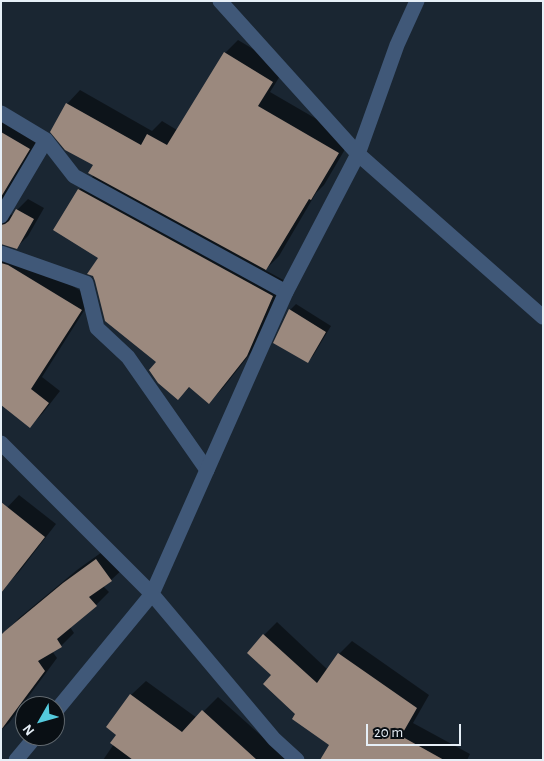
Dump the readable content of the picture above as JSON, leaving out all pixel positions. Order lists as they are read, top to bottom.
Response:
{
  "scale_bar": "20 m",
  "north": "bottom left"
}
